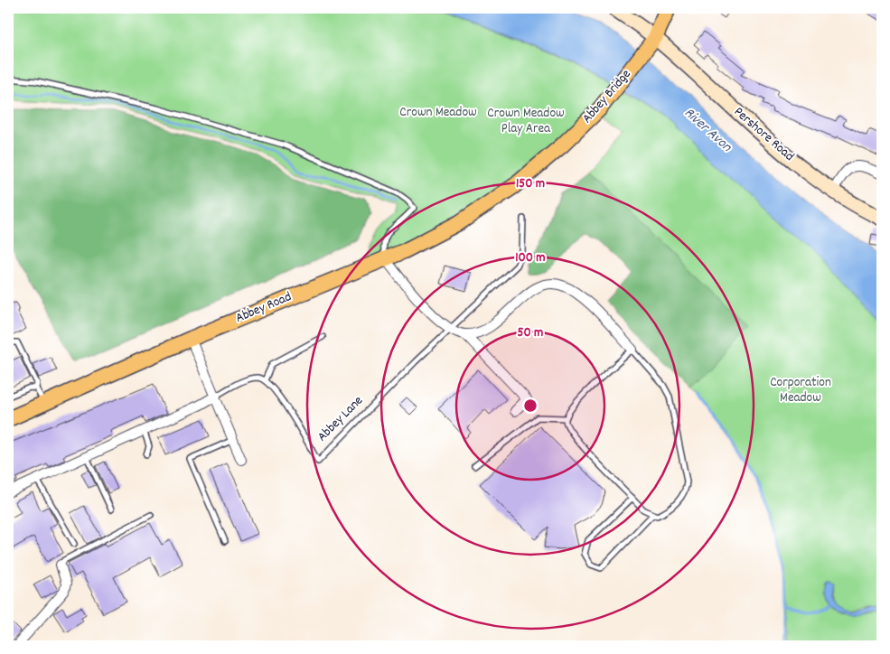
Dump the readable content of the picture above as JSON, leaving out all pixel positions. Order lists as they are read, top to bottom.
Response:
{
  "streets": {
    "main road": ["Abbey Bridge", "Pershore Road", "Abbey Road"],
    "lane": ["Abbey Lane"]
  },
  "crossings": [
    ["Abbey Bridge", "Pershore Road"],
    ["Abbey Bridge", "Abbey Road"]
  ],
  "water": ["River Avon"],
  "parks": ["Crown Meadow", "Crown Meadow Play Area", "Corporation Meadow"],
  "rings": ["150 m", "100 m", "50 m"]
}
